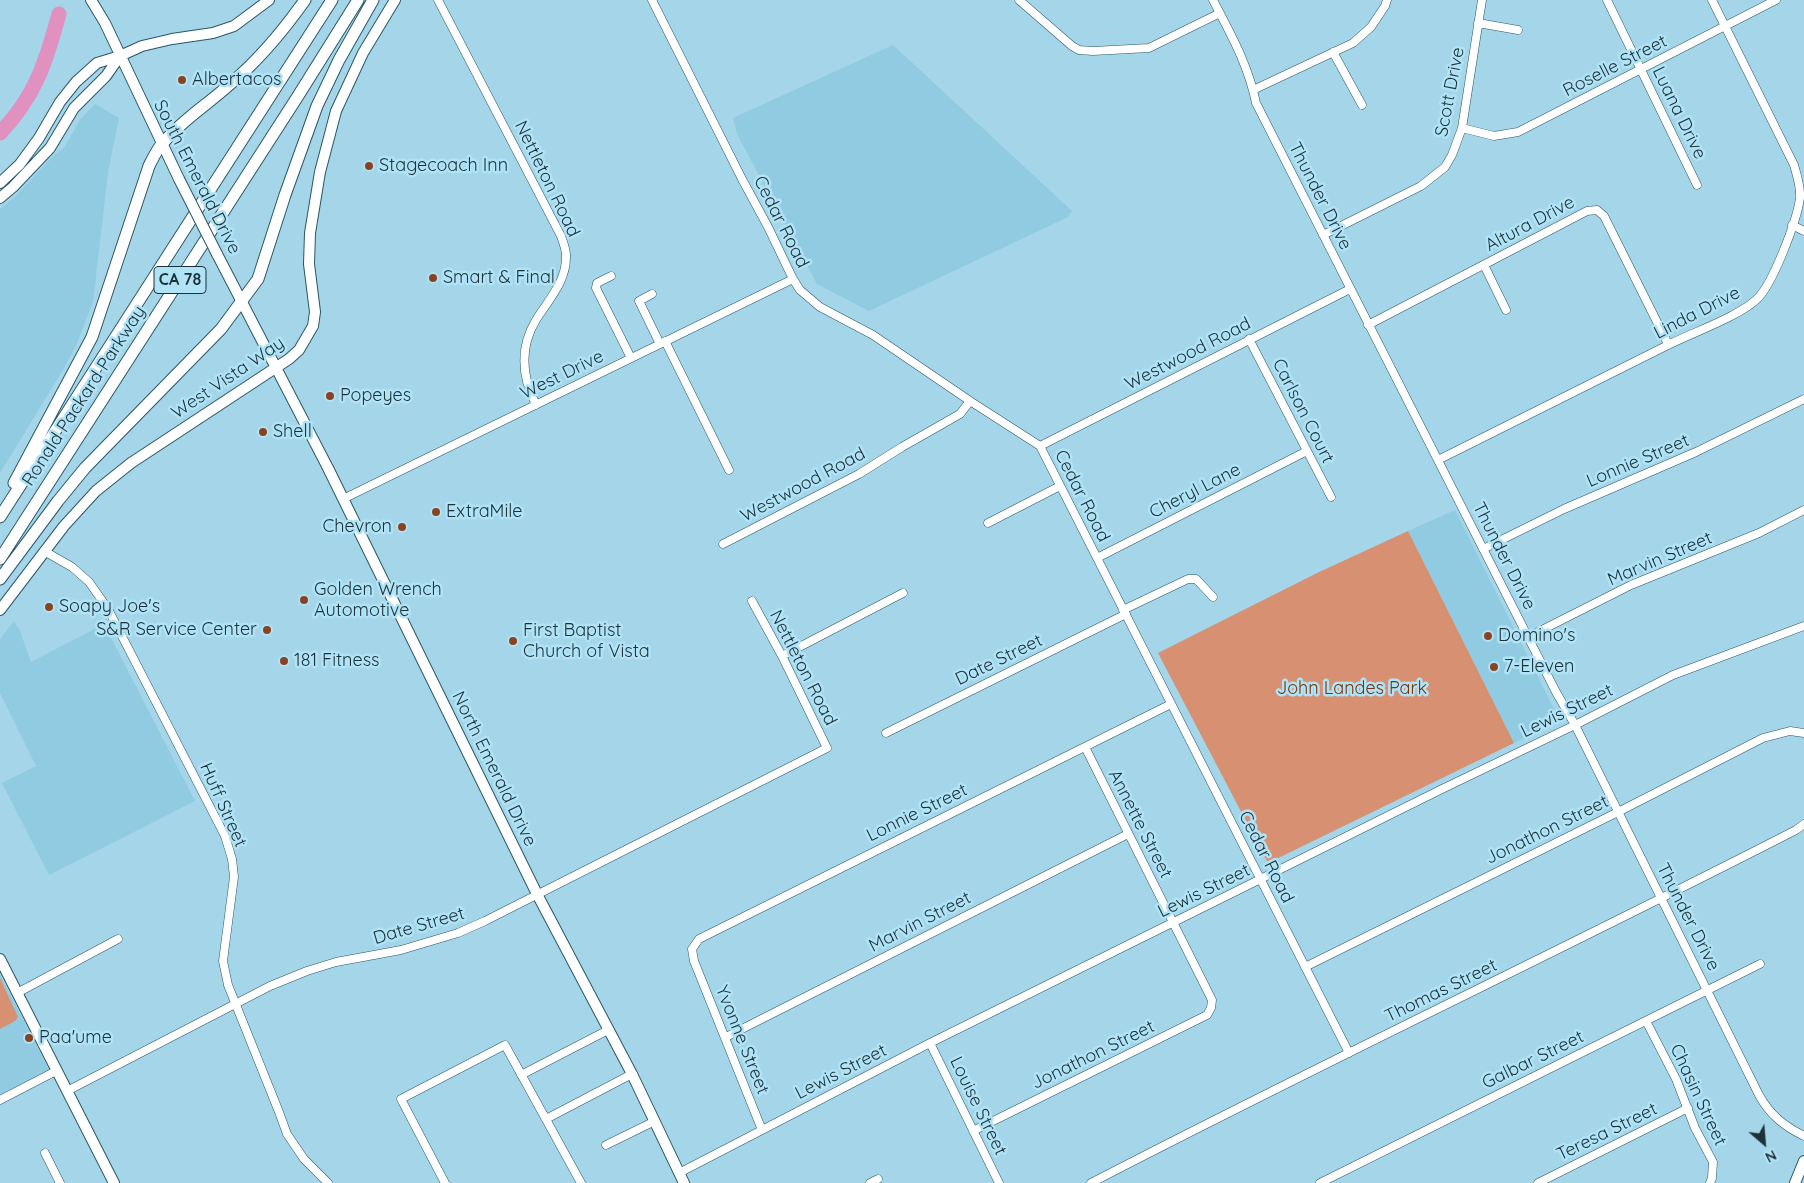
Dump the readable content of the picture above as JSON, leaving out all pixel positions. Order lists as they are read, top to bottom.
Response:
{
  "streets": {
    "highway": ["CA 78", "Ronald Packard Parkway"],
    "main road": ["South Emerald Drive", "West Vista Way", "North Emerald Drive"],
    "street": [
      "Roselle Street",
      "Scott Drive",
      "Luana Drive",
      "Nettleton Road",
      "Thunder Drive",
      "Cedar Road",
      "Altura Drive",
      "Linda Drive",
      "Westwood Road",
      "West Drive",
      "Carlson Court",
      "Lonnie Street",
      "Cheryl Lane",
      "Marvin Street",
      "Date Street",
      "Lewis Street",
      "Huff Street",
      "Annette Street",
      "Jonathon Street",
      "Thomas Street",
      "Yvonne Street",
      "Galbar Street",
      "Chasin Street",
      "Louise Street",
      "Teresa Street"
    ]
  },
  "crossings": [
    ["Roselle Street", "Scott Drive"],
    ["Roselle Street", "Luana Drive"],
    ["Roselle Street", "Linda Drive"],
    ["Scott Drive", "Thunder Drive"],
    ["South Emerald Drive", "West Vista Way"],
    ["South Emerald Drive", "North Emerald Drive"],
    ["Nettleton Road", "West Drive"],
    ["Nettleton Road", "Date Street"],
    ["Thunder Drive", "Altura Drive"],
    ["Thunder Drive", "Linda Drive"],
    ["Thunder Drive", "Westwood Road"],
    ["Thunder Drive", "Lonnie Street"],
    ["Thunder Drive", "Marvin Street"],
    ["Thunder Drive", "Lewis Street"],
    ["Thunder Drive", "Jonathon Street"],
    ["Thunder Drive", "Thomas Street"],
    ["Thunder Drive", "Galbar Street"],
    ["Cedar Road", "Westwood Road"],
    ["Cedar Road", "West Drive"],
    ["Cedar Road", "Lonnie Street"],
    ["Cedar Road", "Cheryl Lane"],
    ["Cedar Road", "Date Street"],
    ["Cedar Road", "Lewis Street"],
    ["Cedar Road", "Jonathon Street"],
    ["Cedar Road", "Thomas Street"],
    ["Altura Drive", "Linda Drive"],
    ["Westwood Road", "Carlson Court"],
    ["West Drive", "North Emerald Drive"],
    ["West Vista Way", "North Emerald Drive"],
    ["West Vista Way", "Huff Street"],
    ["Carlson Court", "Cheryl Lane"],
    ["Lonnie Street", "Annette Street"],
    ["Lonnie Street", "Yvonne Street"],
    ["Marvin Street", "Annette Street"],
    ["Marvin Street", "Yvonne Street"],
    ["Date Street", "North Emerald Drive"],
    ["Date Street", "Huff Street"],
    ["Lewis Street", "North Emerald Drive"],
    ["Lewis Street", "Annette Street"],
    ["Lewis Street", "Yvonne Street"],
    ["Lewis Street", "Louise Street"],
    ["Annette Street", "Jonathon Street"],
    ["Jonathon Street", "Louise Street"],
    ["Galbar Street", "Chasin Street"],
    ["Chasin Street", "Teresa Street"]
  ],
  "parks": ["John Landes Park"],
  "places": [
    "Albertacos",
    "Stagecoach Inn",
    "Smart & Final",
    "Popeyes",
    "Shell",
    "ExtraMile",
    "Chevron",
    "Golden Wrench Automotive",
    "Soapy Joe's",
    "S&R Service Center",
    "Domino's",
    "First Baptist Church of Vista",
    "181 Fitness",
    "7-Eleven",
    "Paa'ume"
  ],
  "north": "bottom right"
}
